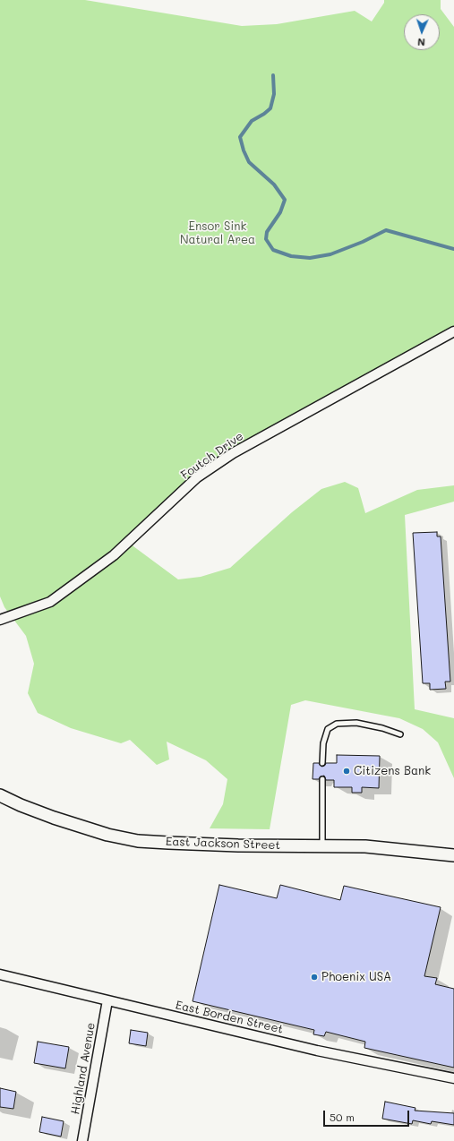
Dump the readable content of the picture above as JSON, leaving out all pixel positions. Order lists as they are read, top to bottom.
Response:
{
  "streets": {
    "street": [
      "Foutch Drive",
      "East Jackson Street",
      "East Borden Street",
      "Highland Avenue"
    ]
  },
  "crossings": [
    ["East Borden Street", "Highland Avenue"]
  ],
  "parks": ["Ensor Sink Natural Area"],
  "places": ["Citizens Bank", "Phoenix USA"],
  "scale_bar": "50 m",
  "north": "bottom"
}
